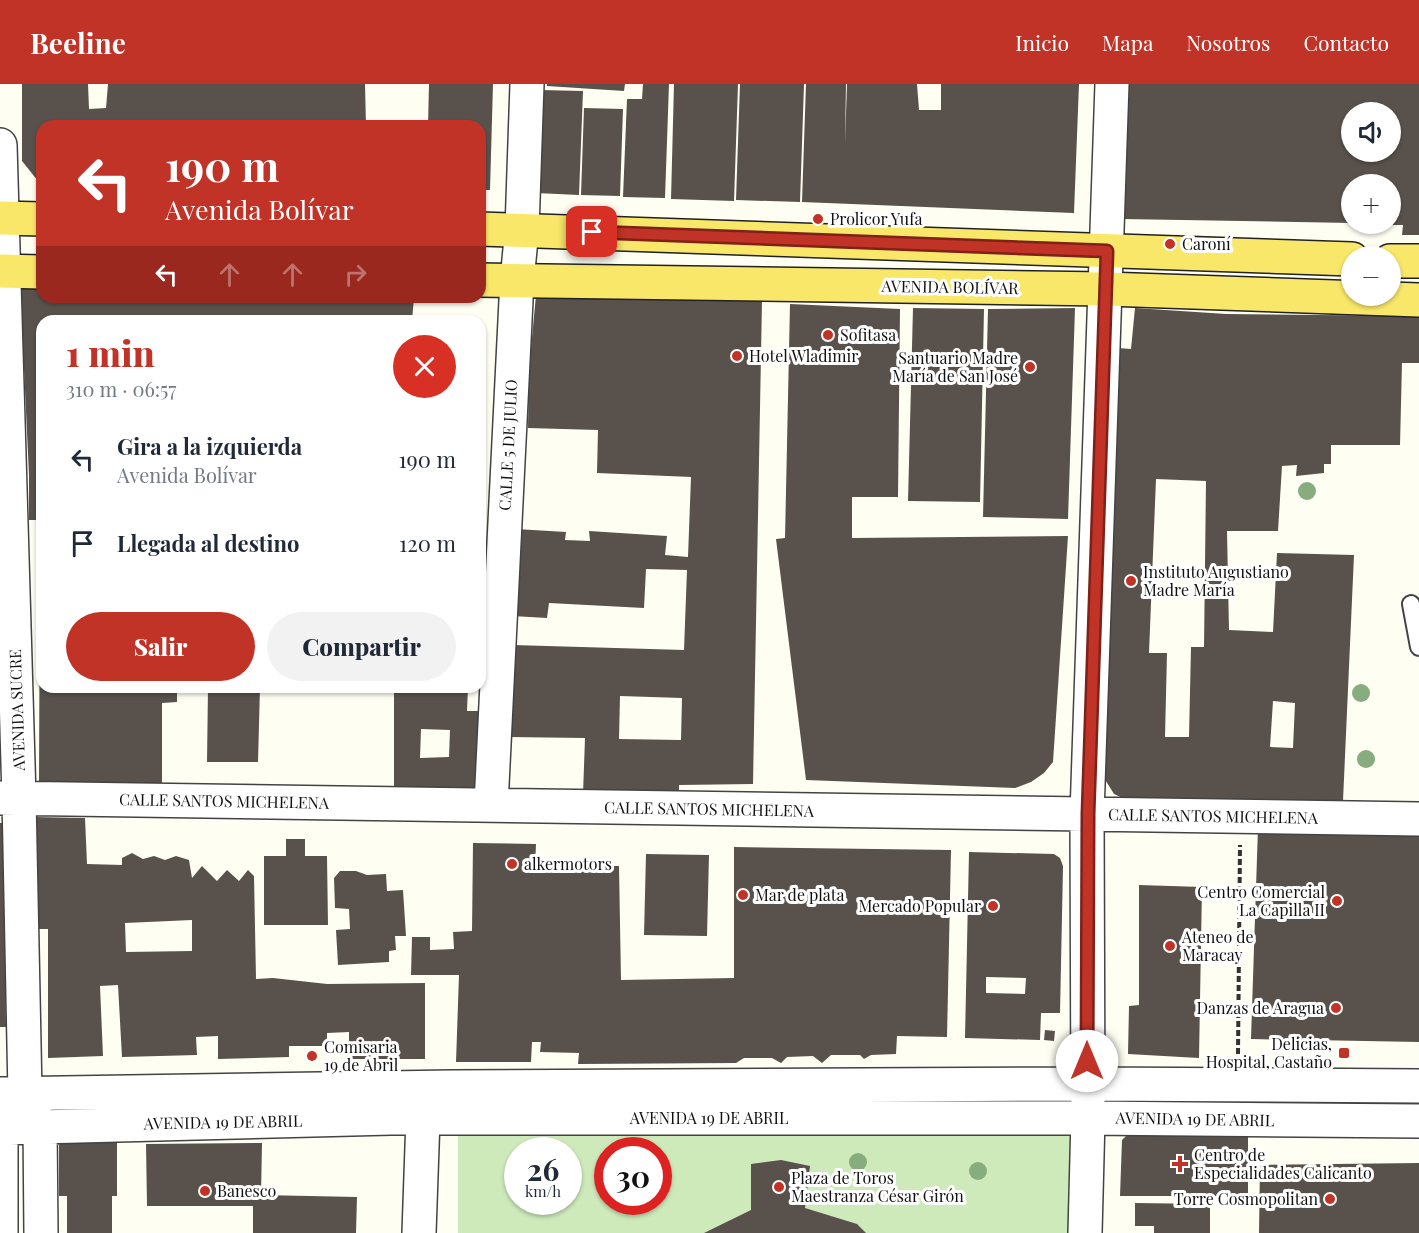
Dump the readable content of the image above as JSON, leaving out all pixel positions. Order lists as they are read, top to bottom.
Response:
{
  "streets": {
    "main road": ["AVENIDA BOLÍVAR"],
    "street": [
      "CALLE 5 DE JULIO",
      "AVENIDA SUCRE",
      "CALLE SANTOS MICHELENA",
      "AVENIDA 19 DE ABRIL"
    ]
  },
  "crossings": [
    ["AVENIDA BOLÍVAR", "CALLE 5 DE JULIO"],
    ["CALLE 5 DE JULIO", "CALLE SANTOS MICHELENA"],
    ["AVENIDA SUCRE", "CALLE SANTOS MICHELENA"],
    ["AVENIDA SUCRE", "AVENIDA 19 DE ABRIL"]
  ],
  "places": {
    "other": [
      "Prolicor Yufa",
      "Caroní",
      "Sofitasa",
      "Hotel Wladimir",
      "Santuario Madre María de San José",
      "Instituto Augustiano Madre María",
      "alkermotors",
      "Mar de plata",
      "Centro Comercial La Capilla II",
      "Mercado Popular",
      "Ateneo de Maracay",
      "Danzas de Aragua",
      "Comisaria 19 de Abril",
      "Plaza de Toros Maestranza César Girón",
      "Banesco",
      "Torre Cosmopolitan"
    ],
    "transit": ["Delicias, Hospital, Castaño"],
    "health": ["Centro de Especialidades Calicanto"]
  },
  "page": {
    "header": "Beeline",
    "nav": [
      "Inicio",
      "Mapa",
      "Nosotros",
      "Contacto"
    ],
    "map_buttons": ["+", "−"],
    "turn": ["190 m", "Avenida Bolívar"],
    "heading": ["1 min", "310 m · 06:57"],
    "list": [
      {
        "name": "Gira a la izquierda",
        "note": "Avenida Bolívar",
        "value": "190 m"
      },
      {
        "name": "Llegada al destino",
        "value": "120 m"
      }
    ],
    "buttons": ["Salir", "Compartir"],
    "speed": "26 km/h",
    "limit": "30"
  }
}
